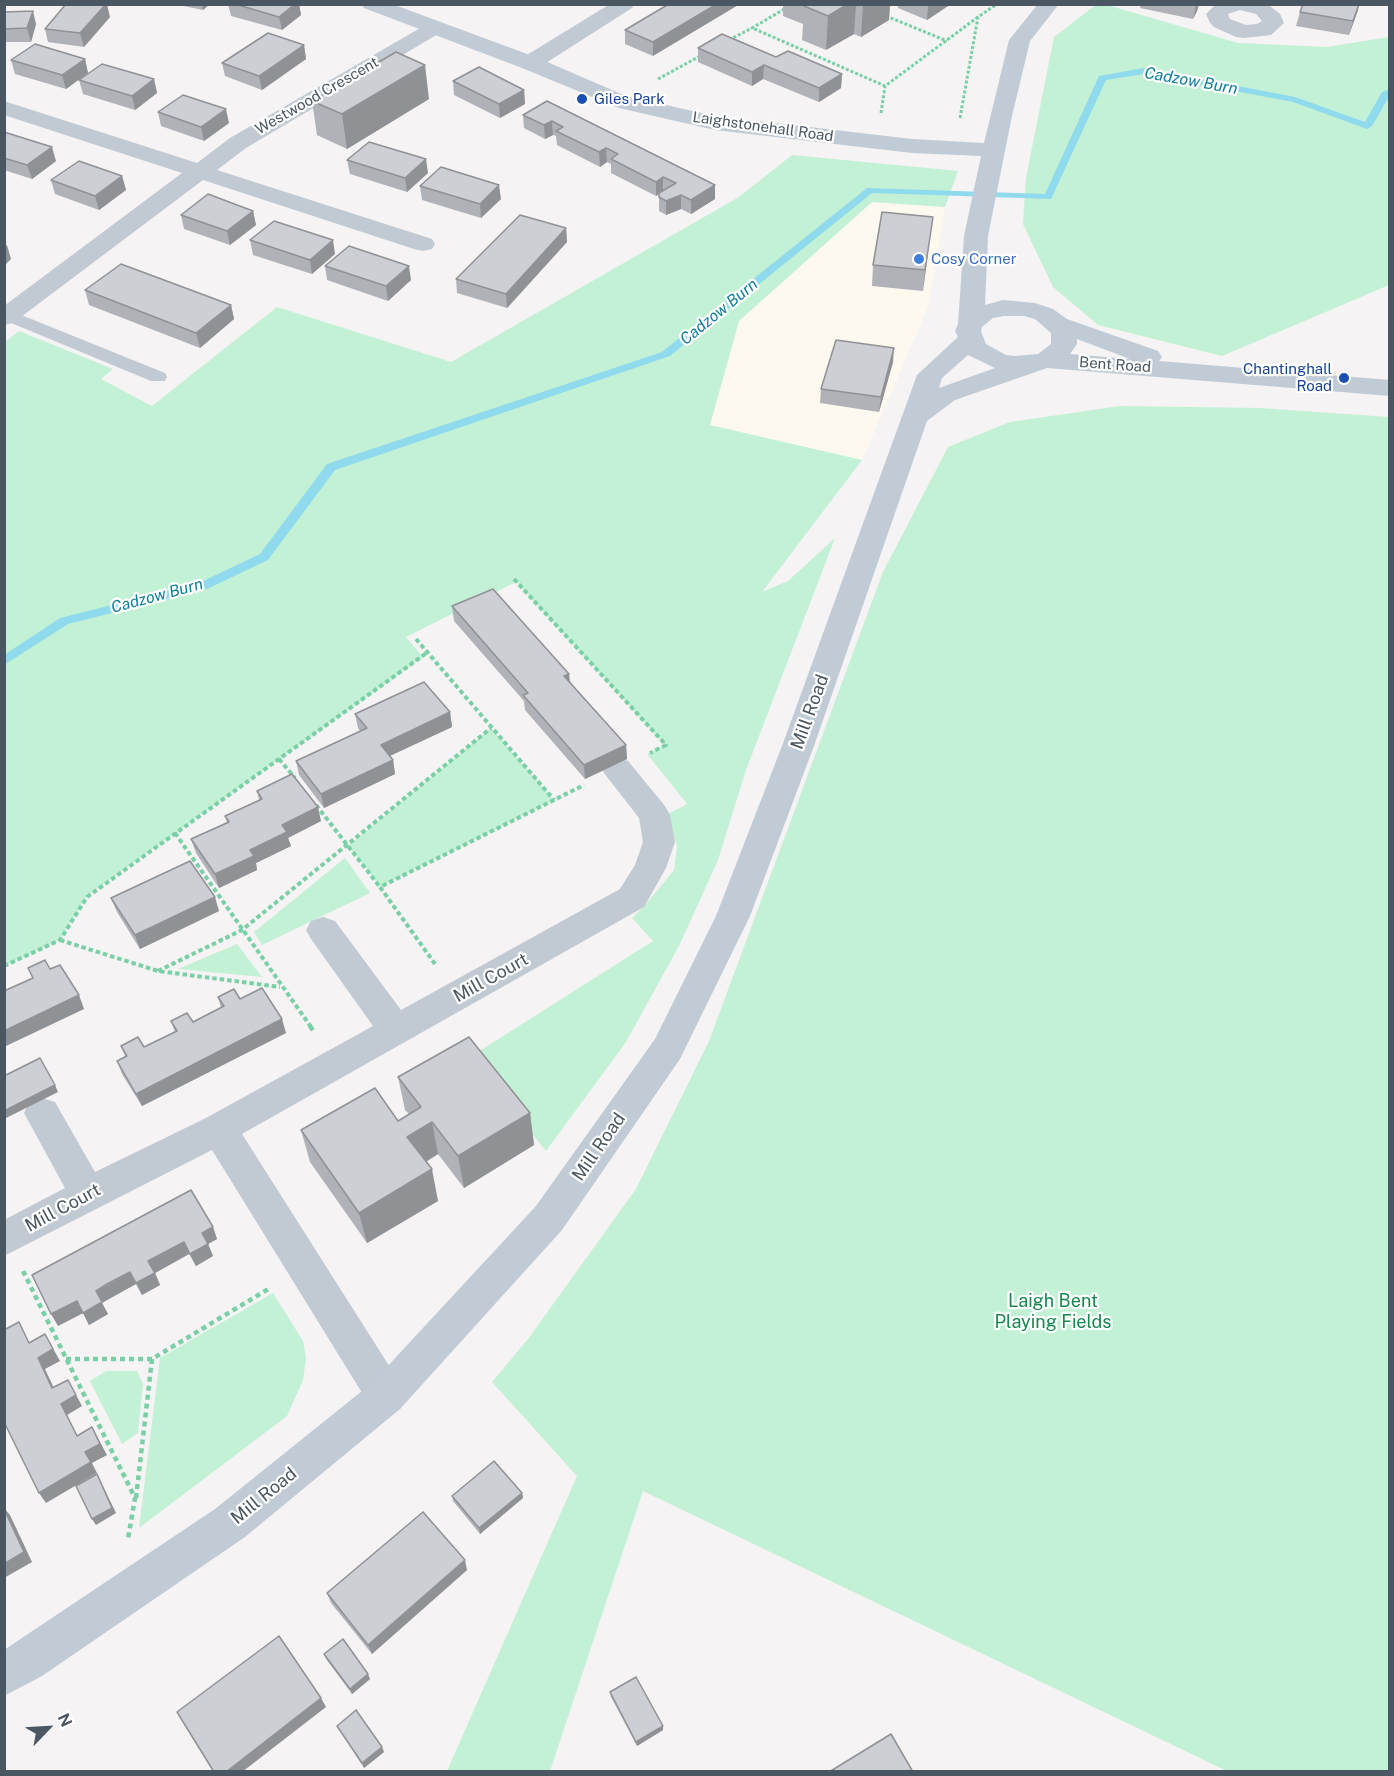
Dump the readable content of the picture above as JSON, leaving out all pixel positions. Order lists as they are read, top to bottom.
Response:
{
  "streets": {
    "main road": ["Laighstonehall Road", "Bent Road", "Mill Road"],
    "street": ["Westwood Crescent", "Mill Court"]
  },
  "crossings": [
    ["Westwood Crescent", "Laighstonehall Road"],
    ["Bent Road", "Mill Road"]
  ],
  "water": ["Cadzow Burn"],
  "parks": ["Laigh Bent Playing Fields"],
  "places": ["Giles Park", "Cosy Corner", "Chantinghall Road"],
  "north": "top right"
}
